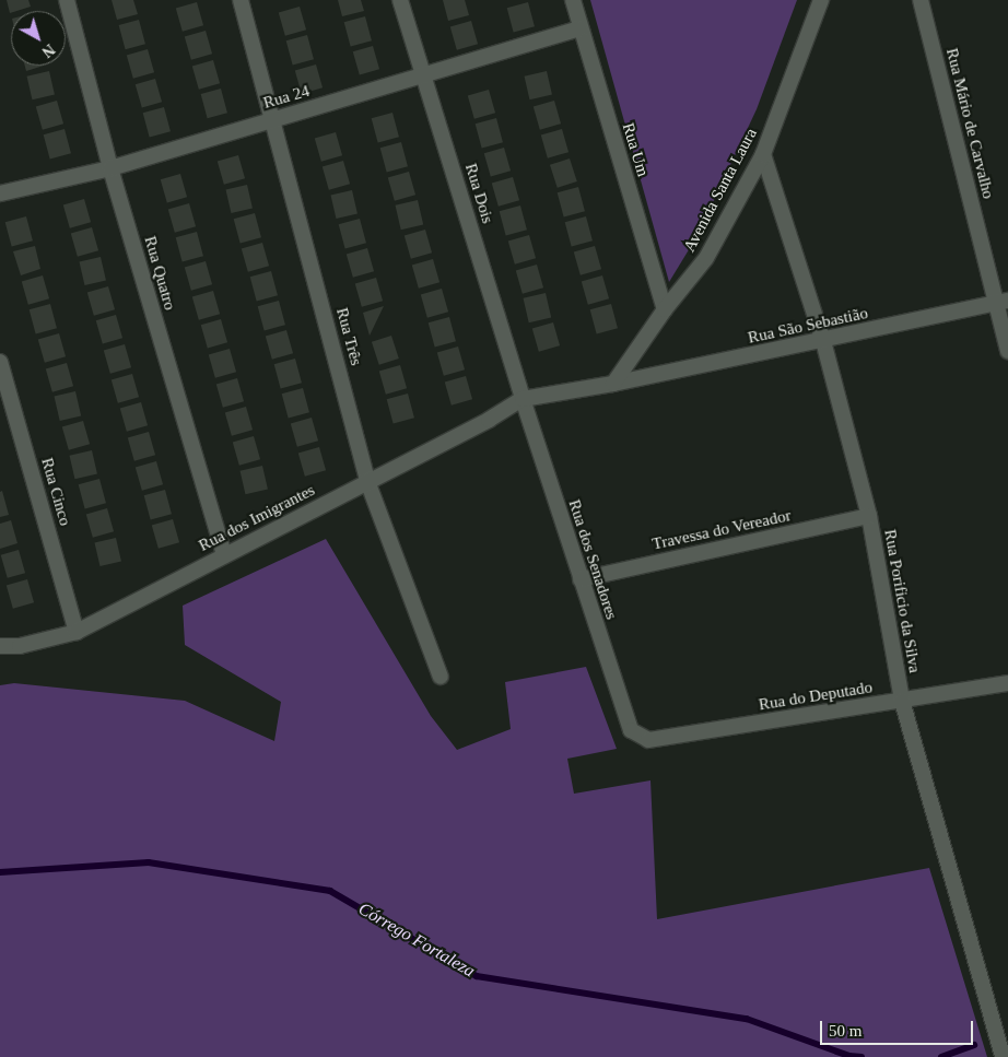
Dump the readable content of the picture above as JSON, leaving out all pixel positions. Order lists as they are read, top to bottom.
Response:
{
  "streets": {
    "street": [
      "Rua 24",
      "Rua Mário de Carvalho",
      "Rua Um",
      "Avenida Santa Laura",
      "Rua Dois",
      "Rua Quatro",
      "Rua São Sebastião",
      "Rua Três",
      "Rua Cinco",
      "Rua dos Imigrantes",
      "Travessa do Vereador",
      "Rua dos Senadores",
      "Rua Porificio da Silva",
      "Rua do Deputado"
    ]
  },
  "crossings": [
    ["Rua 24", "Rua Um"],
    ["Rua 24", "Rua Dois"],
    ["Rua 24", "Rua Quatro"],
    ["Rua 24", "Rua Três"],
    ["Rua Mário de Carvalho", "Rua São Sebastião"],
    ["Rua Um", "Avenida Santa Laura"],
    ["Avenida Santa Laura", "Rua São Sebastião"],
    ["Avenida Santa Laura", "Rua Porificio da Silva"],
    ["Rua Dois", "Rua dos Imigrantes"],
    ["Rua Dois", "Rua dos Senadores"],
    ["Rua Quatro", "Rua dos Imigrantes"],
    ["Rua São Sebastião", "Rua Porificio da Silva"],
    ["Rua Três", "Rua dos Imigrantes"],
    ["Rua Cinco", "Rua dos Imigrantes"],
    ["Rua dos Imigrantes", "Rua dos Senadores"],
    ["Travessa do Vereador", "Rua dos Senadores"],
    ["Travessa do Vereador", "Rua Porificio da Silva"],
    ["Rua dos Senadores", "Rua do Deputado"],
    ["Rua Porificio da Silva", "Rua do Deputado"]
  ],
  "water": ["Córrego Fortaleza"],
  "scale_bar": "50 m",
  "north": "bottom right"
}
